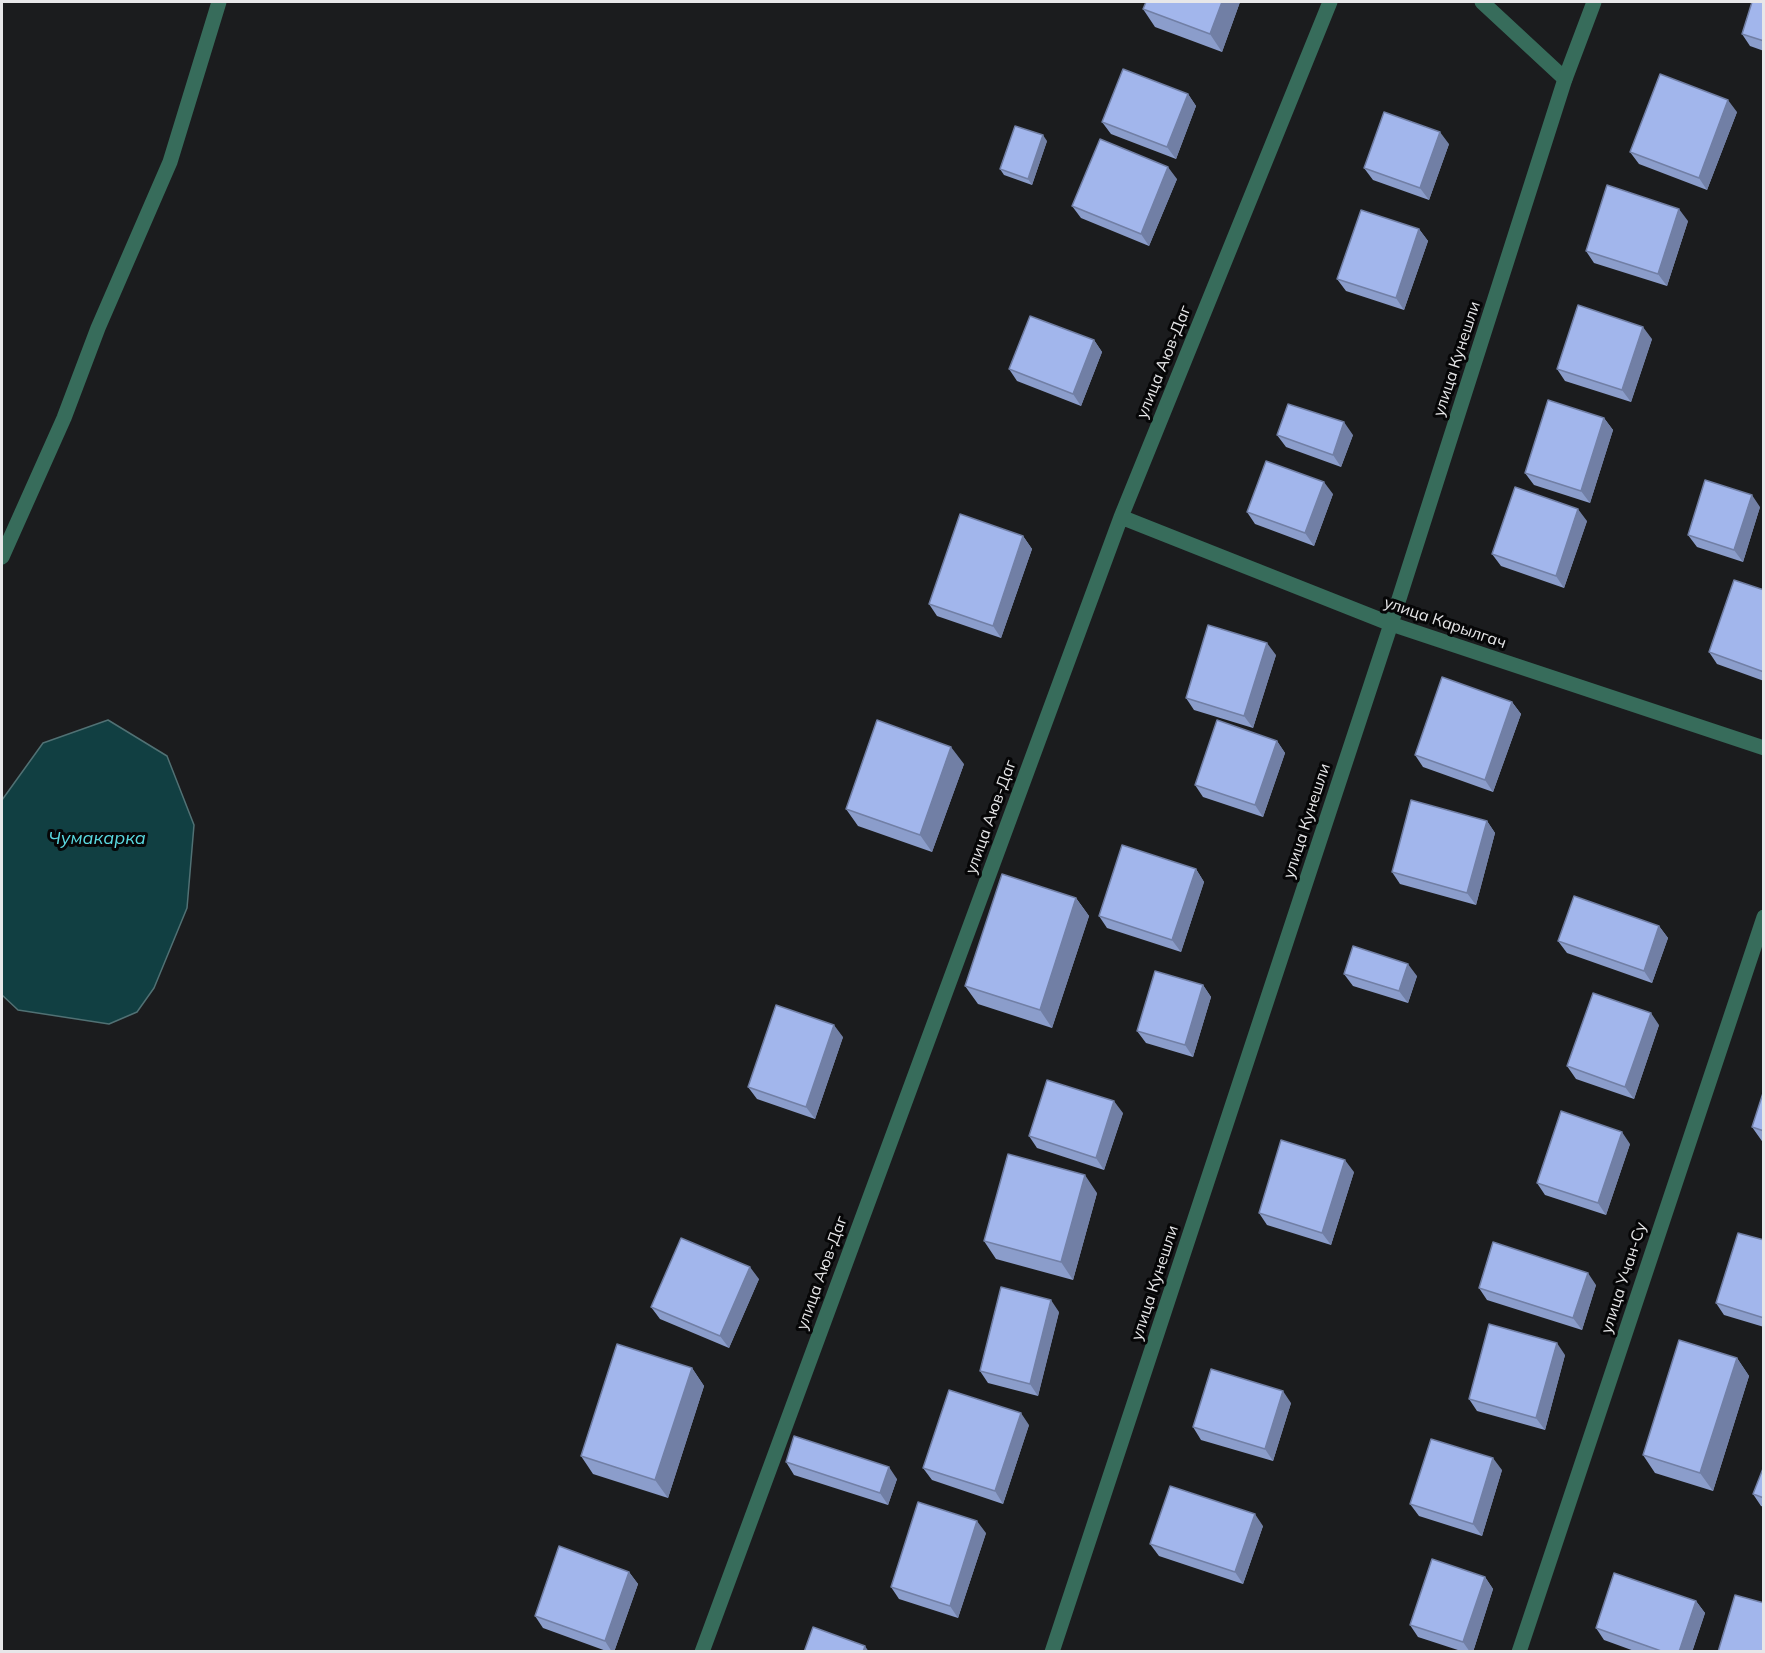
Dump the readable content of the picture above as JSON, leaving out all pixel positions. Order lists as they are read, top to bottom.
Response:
{
  "streets": {
    "street": [
      "улица Кунешли",
      "улица Аюв-Даг",
      "улица Карылгач",
      "улица Учан-Су"
    ]
  },
  "crossings": [
    ["улица Кунешли", "улица Карылгач"],
    ["улица Аюв-Даг", "улица Карылгач"]
  ],
  "water": ["Чумакарка"]
}
